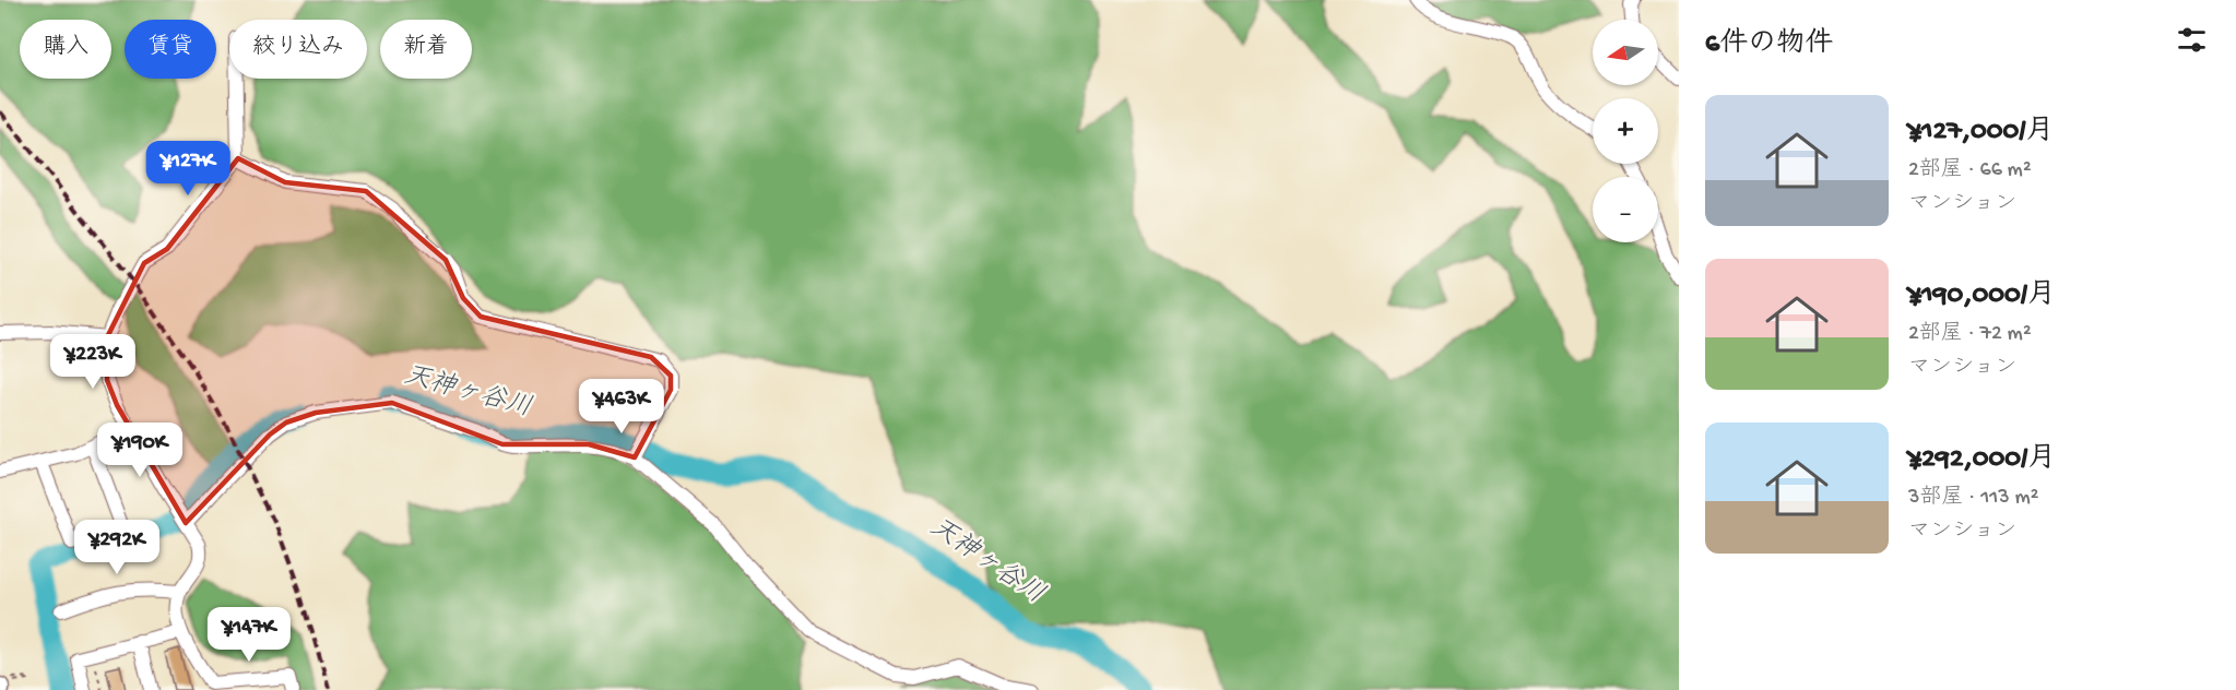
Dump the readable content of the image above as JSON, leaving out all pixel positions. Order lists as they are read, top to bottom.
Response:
{
  "water": ["天神ヶ谷川"],
  "north": "left",
  "page": {
    "heading": "6件の物件",
    "map_buttons": ["+", "−"],
    "chip": [
      "購入",
      "賃貸",
      "絞り込み",
      "新着"
    ],
    "list": [
      {
        "name": "¥127,000/月",
        "note": "2部屋 · 66 m² · マンション"
      },
      {
        "name": "¥190,000/月",
        "note": "2部屋 · 72 m² · マンション"
      },
      {
        "name": "¥292,000/月",
        "note": "3部屋 · 113 m² · マンション"
      }
    ],
    "price": [
      "¥127K",
      "¥223K",
      "¥463K",
      "¥190K",
      "¥292K",
      "¥147K"
    ]
  }
}
